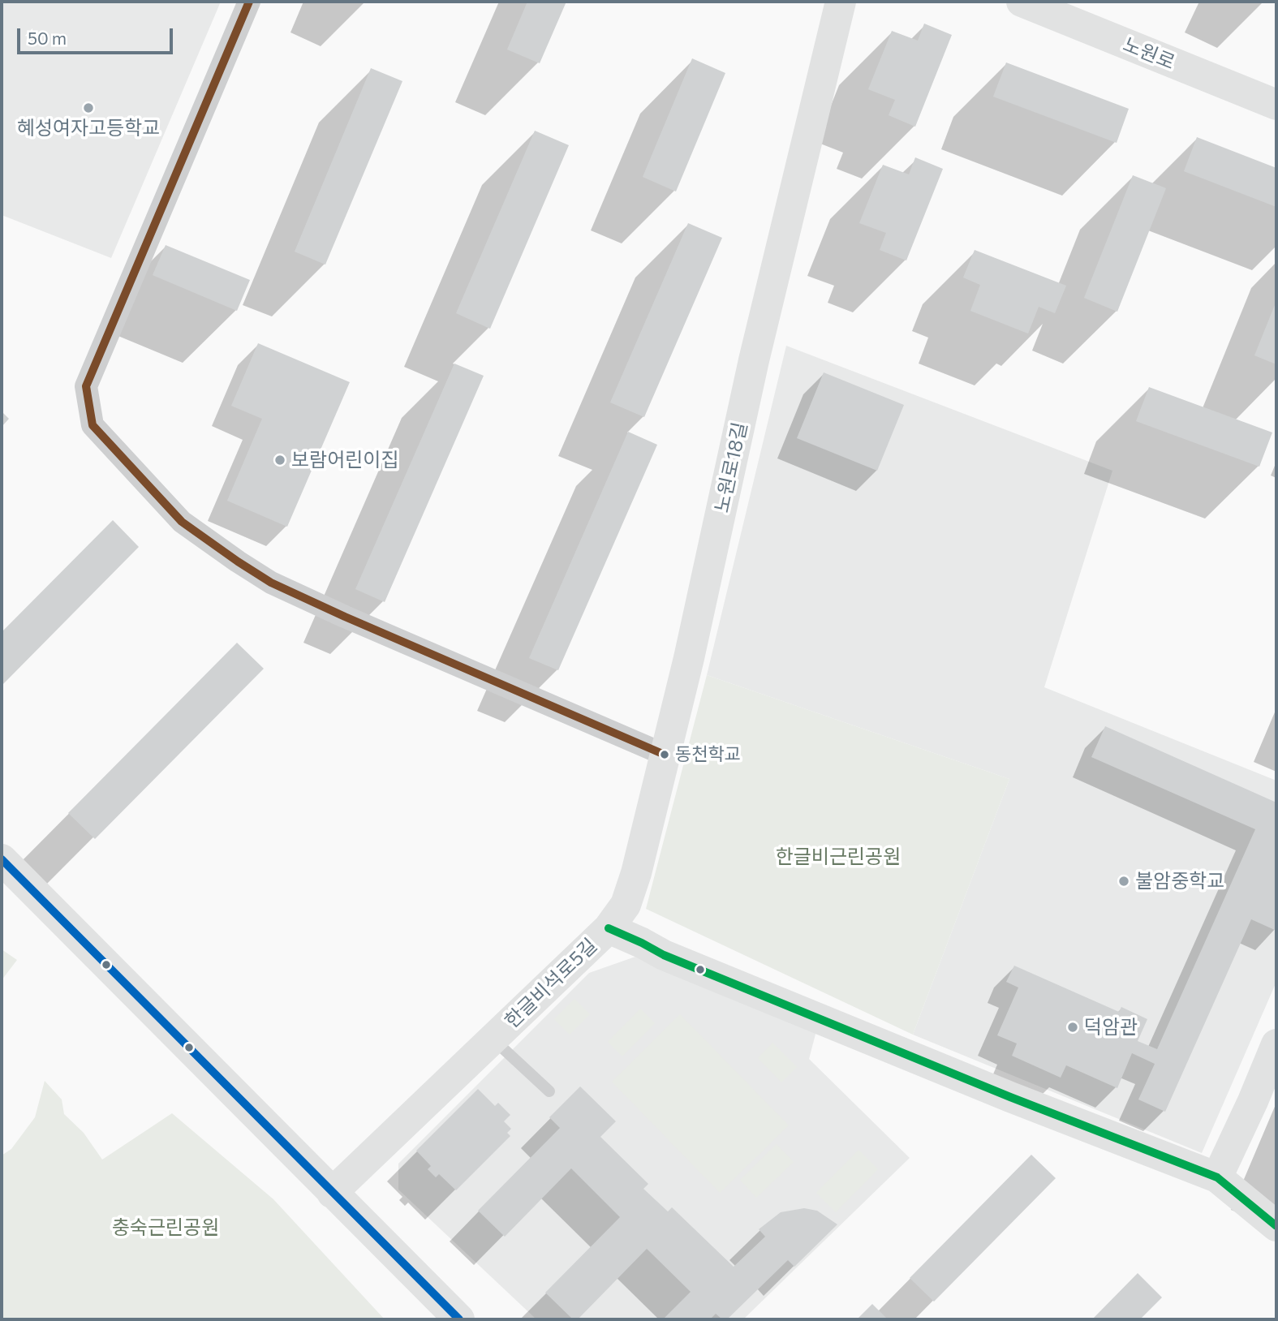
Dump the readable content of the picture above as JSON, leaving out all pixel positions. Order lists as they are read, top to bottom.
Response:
{
  "streets": {
    "street": ["노원로", "노원로18길", "한글비석로5길"]
  },
  "crossings": [
    ["노원로18길", "한글비석로5길"]
  ],
  "parks": ["한글비근린공원", "충숙근린공원"],
  "places": [
    "혜성여자고등학교",
    "보람어린이집",
    "동천학교",
    "불암중학교",
    "덕암관"
  ],
  "scale_bar": "50 m"
}
